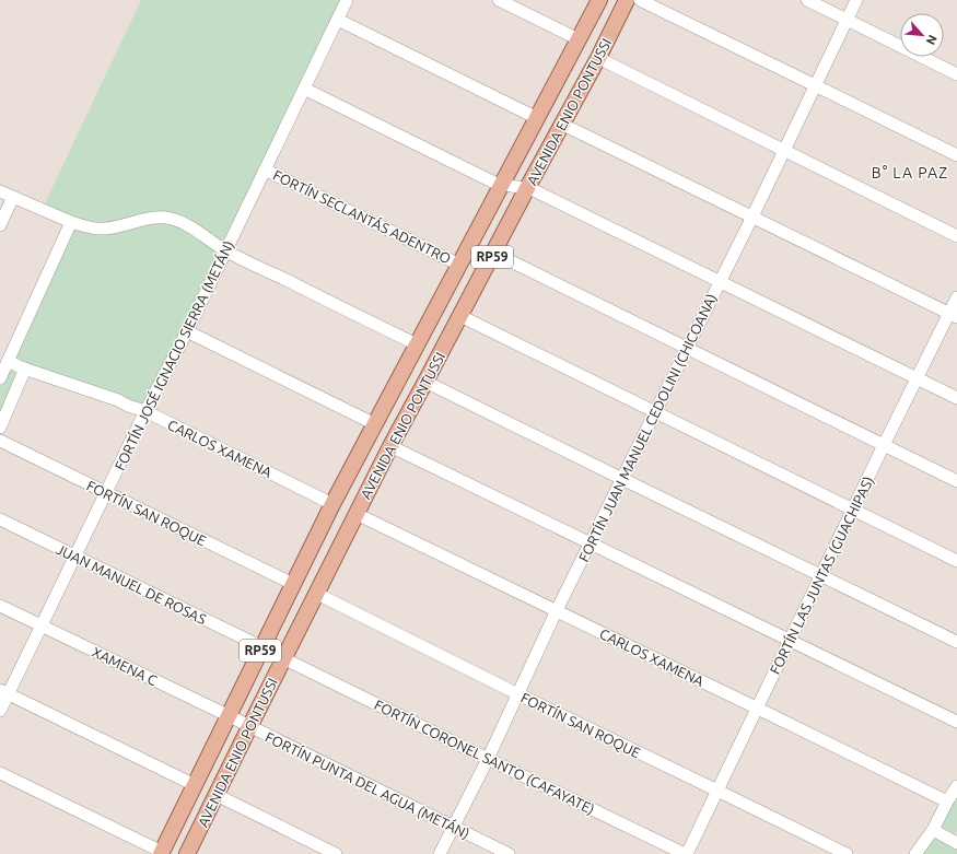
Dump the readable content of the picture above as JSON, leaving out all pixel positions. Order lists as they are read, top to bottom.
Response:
{
  "streets": {
    "main road": ["AVENIDA ENIO PONTUSSI", "RP59"],
    "street": [
      "FORTÍN SECLANTÁS ADENTRO",
      "FORTÍN JOSÉ IGNACIO SIERRA (METÁN)",
      "FORTÍN JUAN MANUEL CEDOLINI (CHICOANA)",
      "CARLOS XAMENA",
      "FORTÍN SAN ROQUE",
      "FORTÍN LAS JUNTAS (GUACHIPAS)",
      "JUAN MANUEL DE ROSAS",
      "XAMENA C",
      "FORTÍN CORONEL SANTO (CAFAYATE)",
      "FORTÍN PUNTA DEL AGUA (METÁN)"
    ]
  },
  "crossings": [
    ["AVENIDA ENIO PONTUSSI", "FORTÍN SECLANTÁS ADENTRO"],
    ["AVENIDA ENIO PONTUSSI", "CARLOS XAMENA"],
    ["AVENIDA ENIO PONTUSSI", "FORTÍN SAN ROQUE"],
    ["AVENIDA ENIO PONTUSSI", "JUAN MANUEL DE ROSAS"],
    ["AVENIDA ENIO PONTUSSI", "XAMENA C"],
    ["AVENIDA ENIO PONTUSSI", "FORTÍN CORONEL SANTO (CAFAYATE)"],
    ["AVENIDA ENIO PONTUSSI", "FORTÍN PUNTA DEL AGUA (METÁN)"],
    ["FORTÍN SECLANTÁS ADENTRO", "FORTÍN JOSÉ IGNACIO SIERRA (METÁN)"],
    ["FORTÍN JOSÉ IGNACIO SIERRA (METÁN)", "CARLOS XAMENA"],
    ["FORTÍN JOSÉ IGNACIO SIERRA (METÁN)", "FORTÍN SAN ROQUE"],
    ["FORTÍN JOSÉ IGNACIO SIERRA (METÁN)", "JUAN MANUEL DE ROSAS"],
    ["FORTÍN JOSÉ IGNACIO SIERRA (METÁN)", "XAMENA C"],
    ["FORTÍN JUAN MANUEL CEDOLINI (CHICOANA)", "CARLOS XAMENA"],
    ["FORTÍN JUAN MANUEL CEDOLINI (CHICOANA)", "FORTÍN SAN ROQUE"],
    ["FORTÍN JUAN MANUEL CEDOLINI (CHICOANA)", "FORTÍN CORONEL SANTO (CAFAYATE)"],
    ["FORTÍN JUAN MANUEL CEDOLINI (CHICOANA)", "FORTÍN PUNTA DEL AGUA (METÁN)"],
    ["CARLOS XAMENA", "FORTÍN LAS JUNTAS (GUACHIPAS)"],
    ["FORTÍN SAN ROQUE", "FORTÍN LAS JUNTAS (GUACHIPAS)"],
    ["FORTÍN LAS JUNTAS (GUACHIPAS)", "FORTÍN CORONEL SANTO (CAFAYATE)"],
    ["XAMENA C", "FORTÍN PUNTA DEL AGUA (METÁN)"]
  ],
  "districts": ["B° LA PAZ"],
  "north": "bottom right"
}
